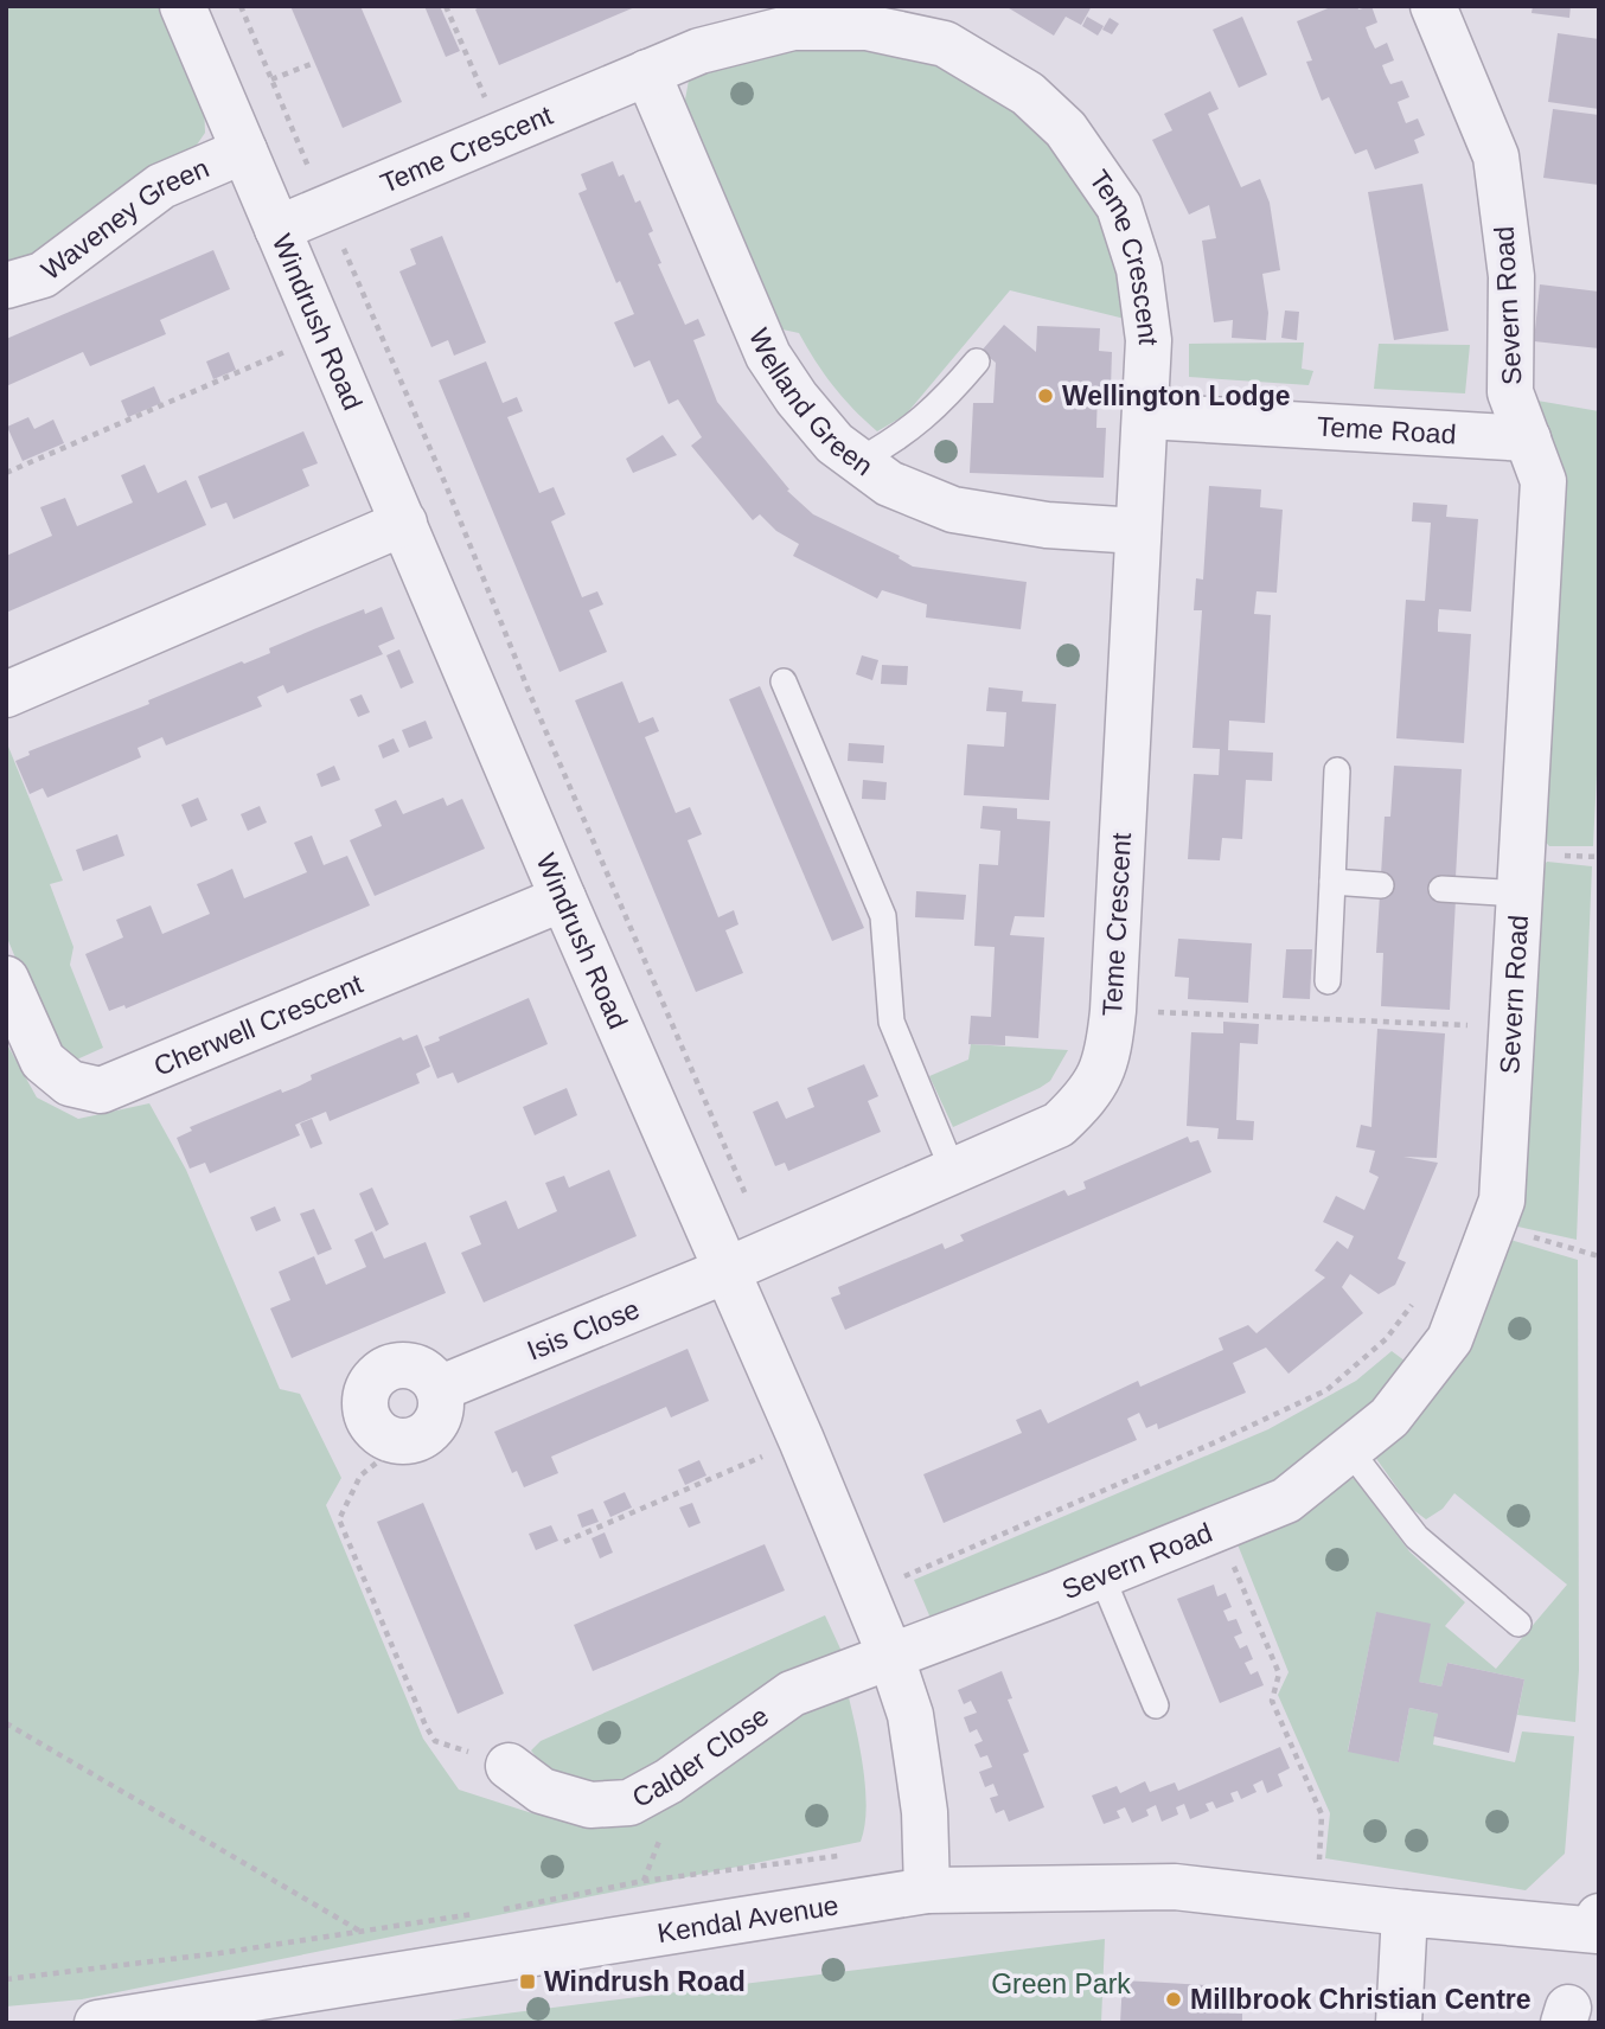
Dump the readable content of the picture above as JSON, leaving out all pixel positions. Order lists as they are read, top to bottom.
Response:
{
  "streets": {
    "street": [
      "Teme Crescent",
      "Waveney Green",
      "Severn Road",
      "Windrush Road",
      "Welland Green",
      "Teme Road",
      "Cherwell Crescent",
      "Isis Close",
      "Calder Close",
      "Kendal Avenue"
    ]
  },
  "crossings": [
    ["Teme Crescent", "Windrush Road"],
    ["Teme Crescent", "Welland Green"],
    ["Teme Crescent", "Teme Road"],
    ["Teme Crescent", "Isis Close"],
    ["Waveney Green", "Windrush Road"],
    ["Severn Road", "Windrush Road"],
    ["Severn Road", "Teme Road"],
    ["Severn Road", "Calder Close"],
    ["Windrush Road", "Cherwell Crescent"],
    ["Windrush Road", "Isis Close"],
    ["Windrush Road", "Calder Close"],
    ["Windrush Road", "Kendal Avenue"]
  ],
  "parks": ["Green Park"],
  "places": {
    "other": ["Wellington Lodge", "Millbrook Christian Centre"],
    "transit": ["Windrush Road"]
  }
}
